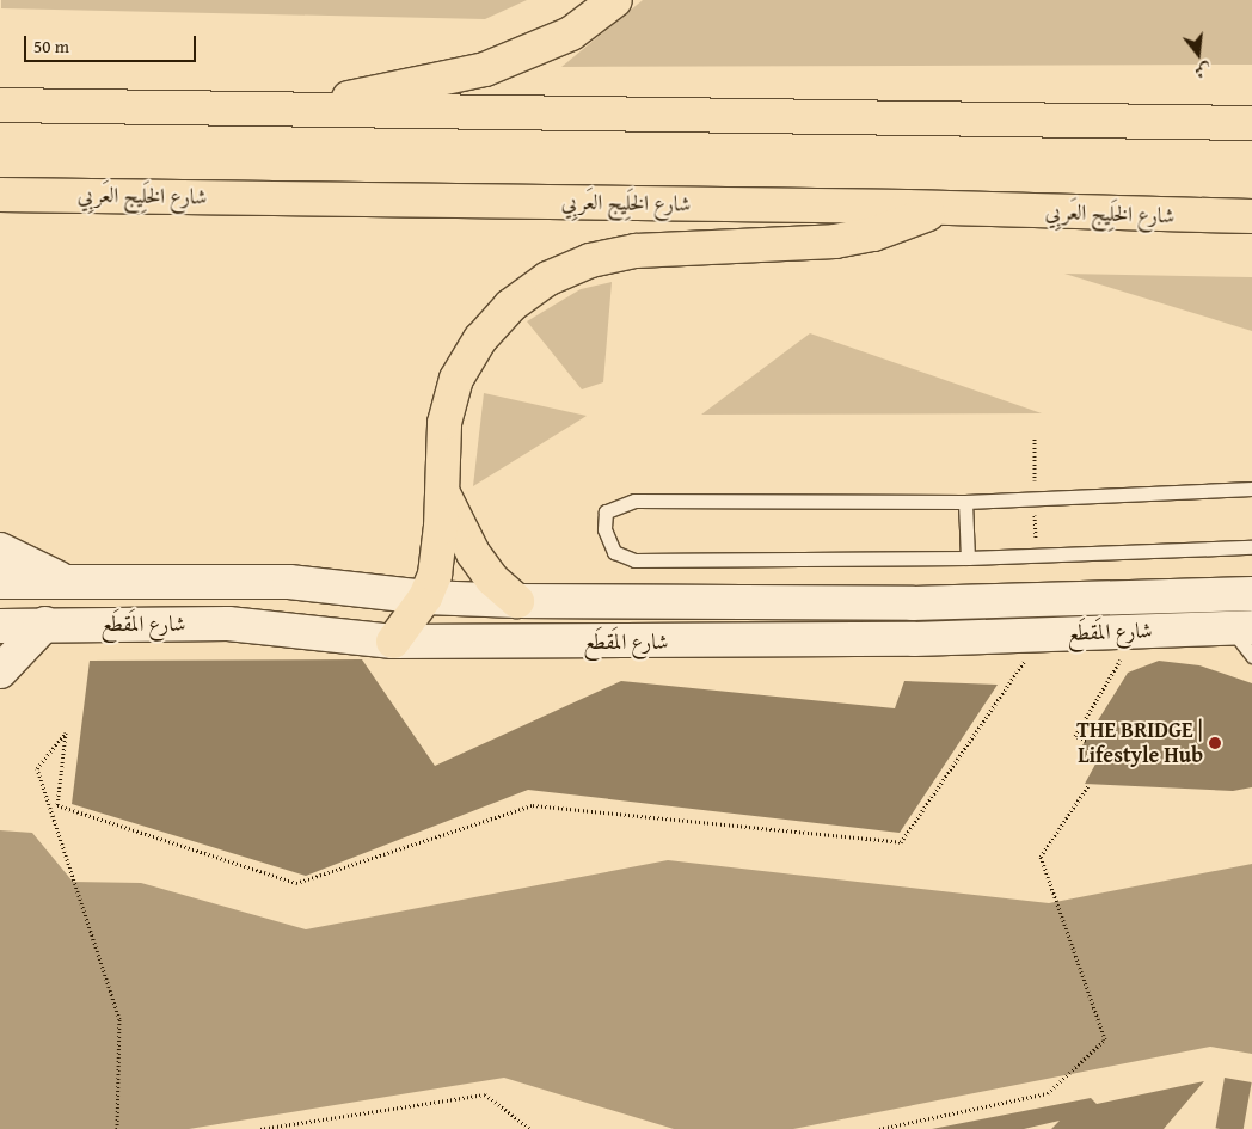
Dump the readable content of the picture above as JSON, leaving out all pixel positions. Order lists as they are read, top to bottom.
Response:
{
  "streets": {
    "highway": ["شارع الخَلِيج العَربِي"],
    "street": ["شارع المَقطَع"]
  },
  "places": ["THE BRIDGE | Lifestyle Hub"],
  "scale_bar": "50 m",
  "north": "bottom"
}
